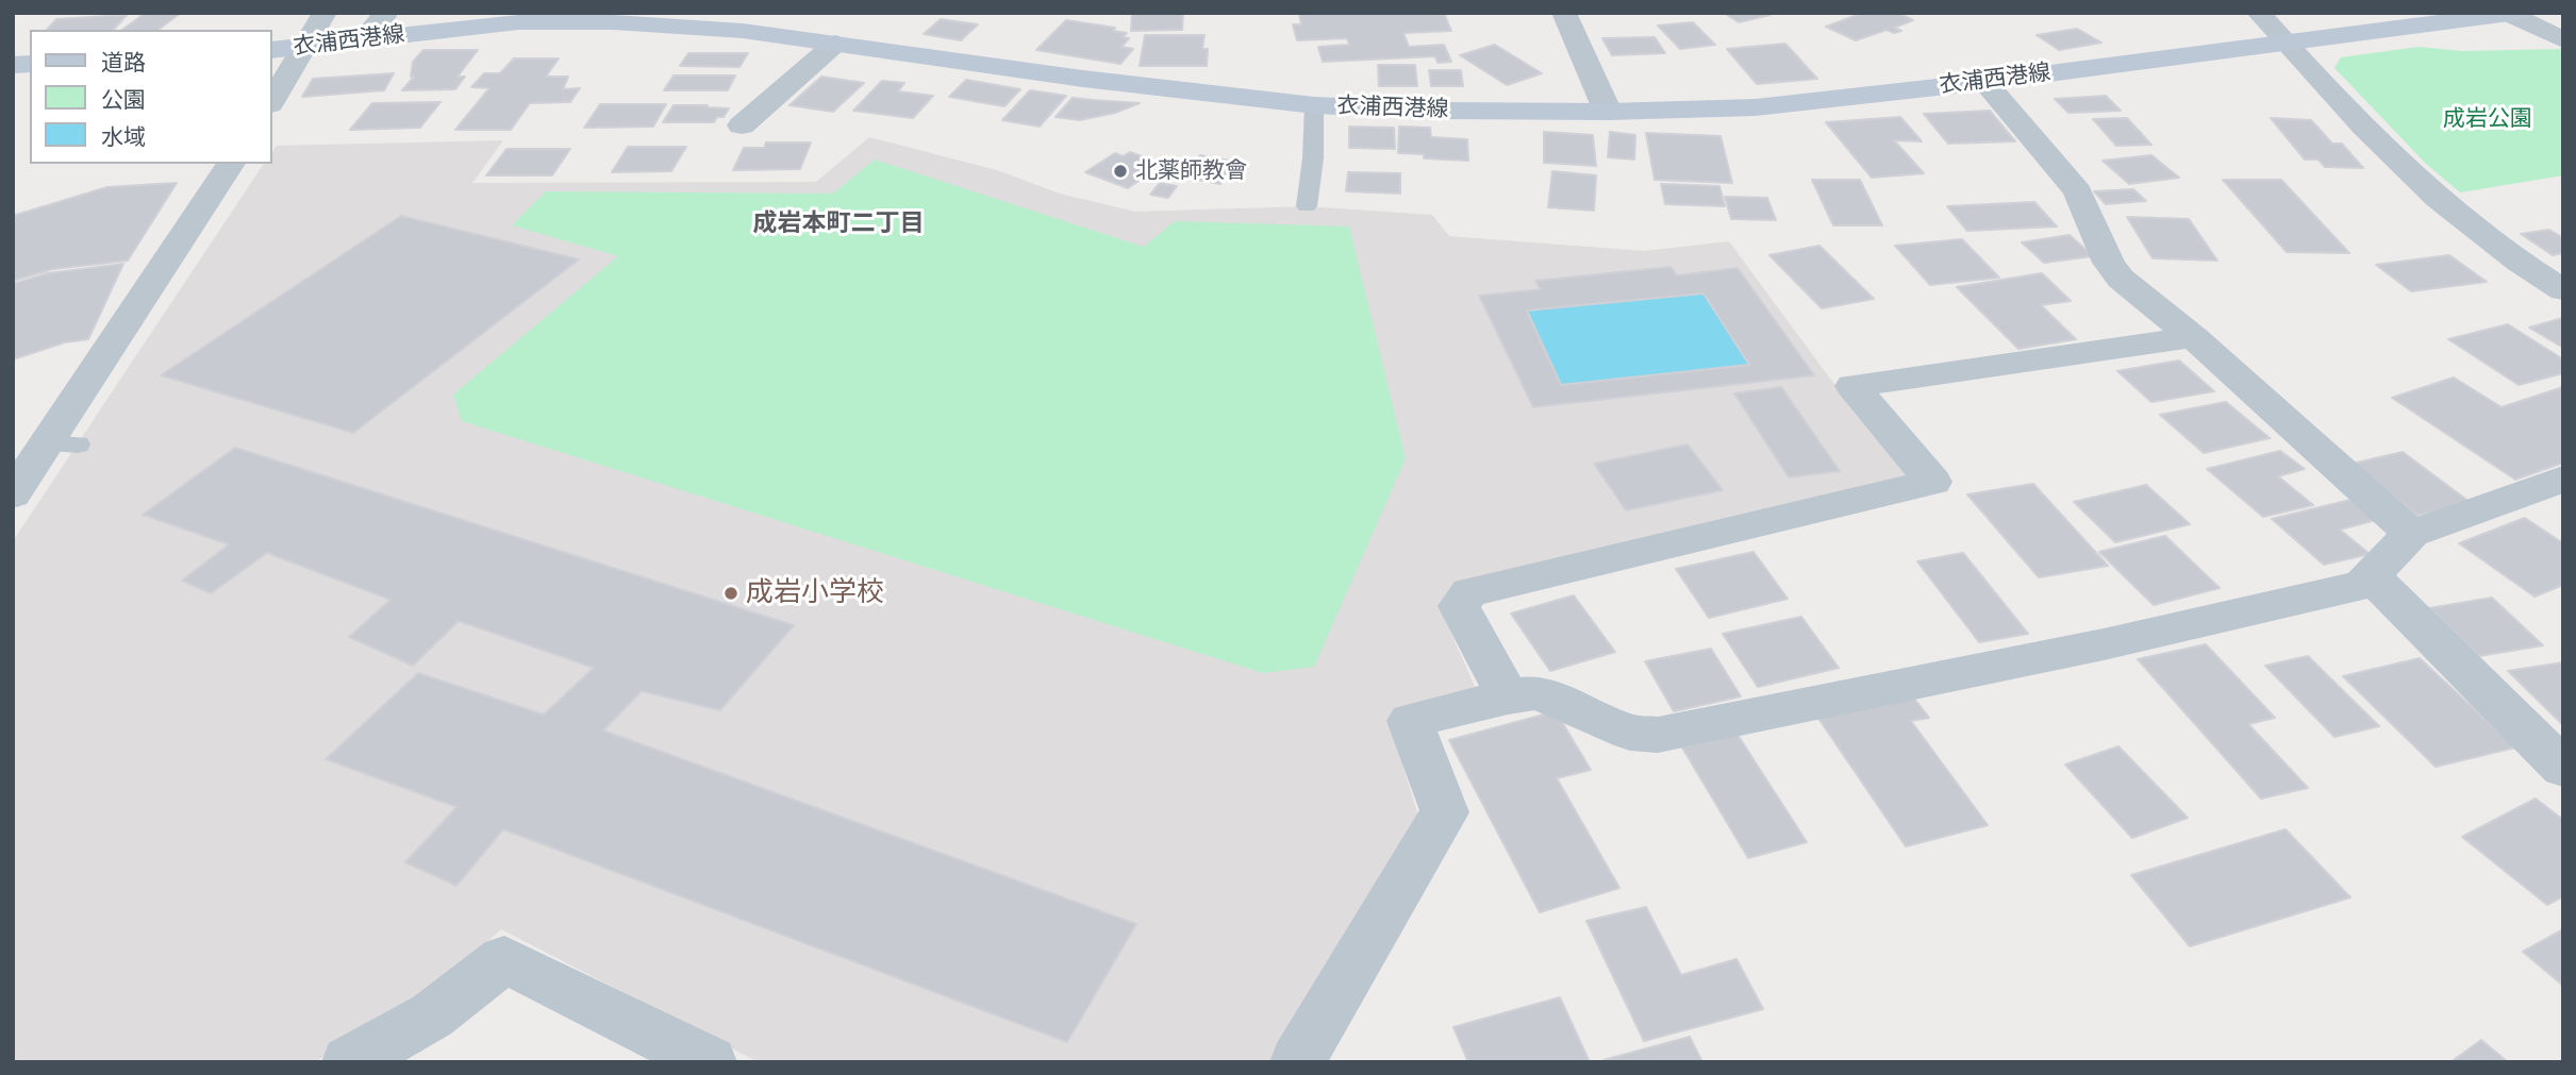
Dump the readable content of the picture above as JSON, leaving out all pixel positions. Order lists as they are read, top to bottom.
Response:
{
  "streets": {
    "main road": ["衣浦西港線"]
  },
  "districts": ["成岩本町二丁目"],
  "parks": ["成岩公園"],
  "places": ["北薬師教會", "成岩小学校"],
  "legend": ["道路", "公園", "水域"]
}
